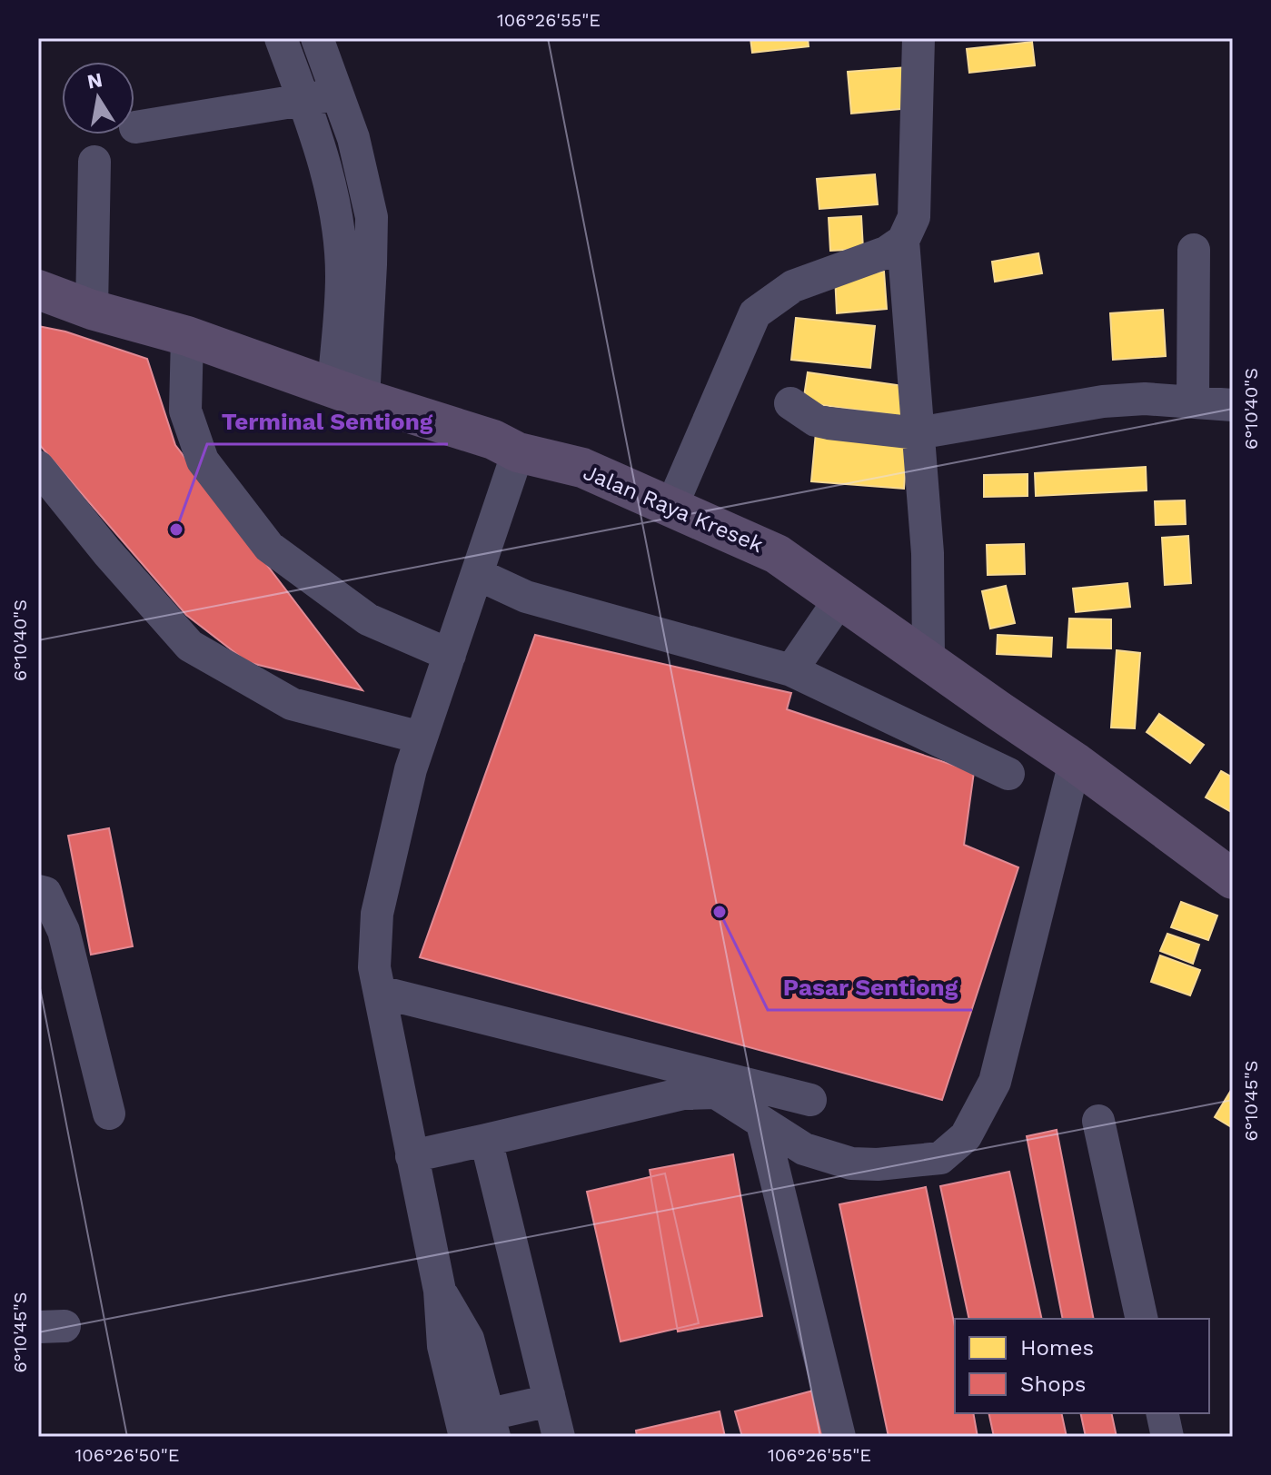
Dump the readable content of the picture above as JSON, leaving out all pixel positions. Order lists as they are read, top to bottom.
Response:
{
  "streets": {
    "main road": ["Jalan Raya Kresek"]
  },
  "places": ["Terminal Sentiong", "Pasar Sentiong"],
  "legend": ["Homes", "Shops"],
  "north": "top",
  "coordinates": [
    "106°26'55\"E",
    "6°10'40\"S",
    "6°10'45\"S",
    "106°26'50\"E"
  ]
}
